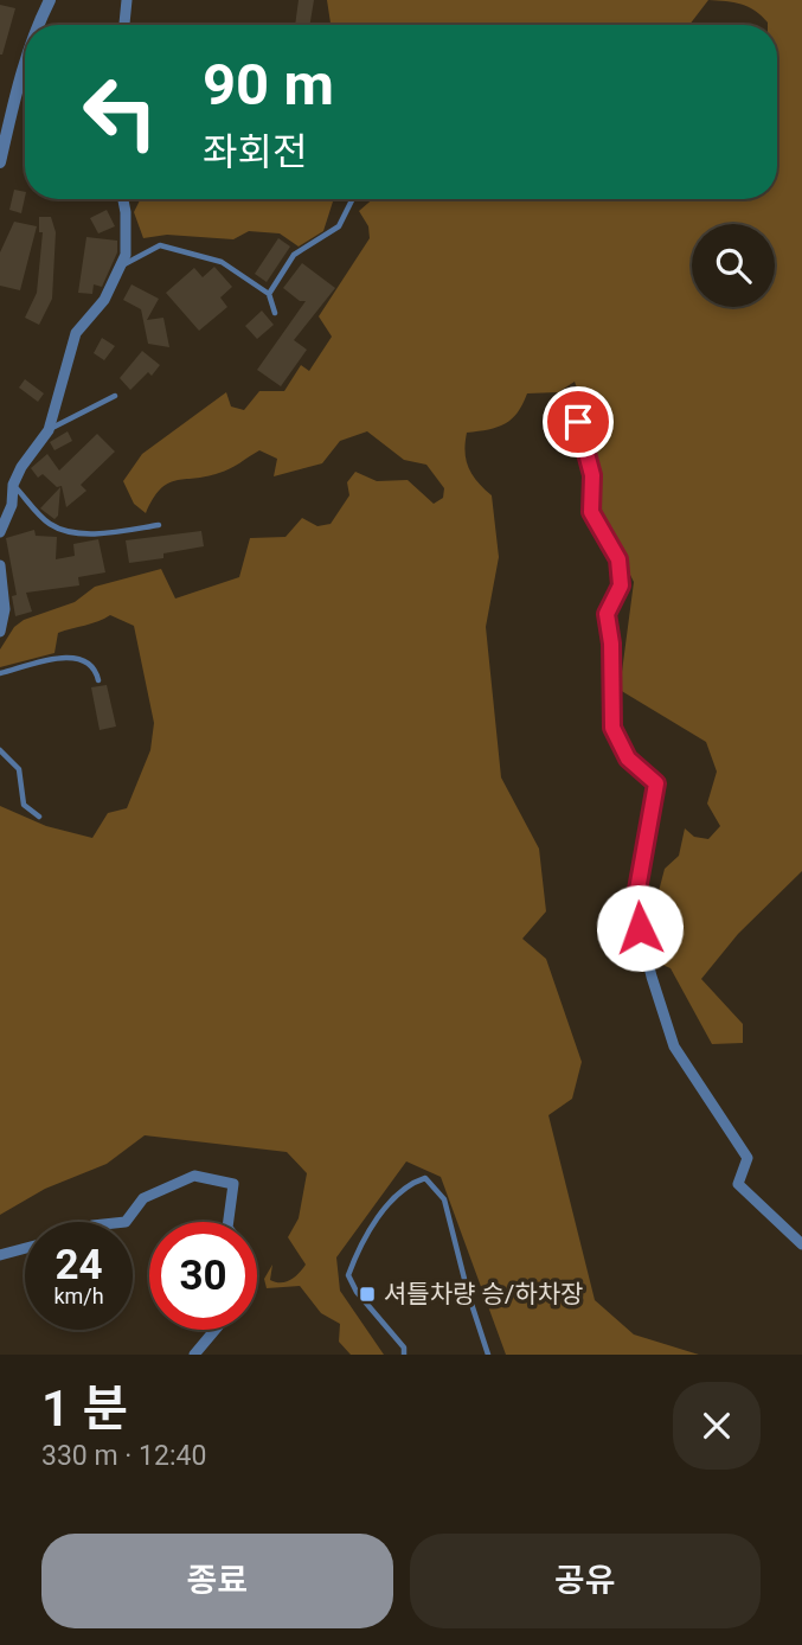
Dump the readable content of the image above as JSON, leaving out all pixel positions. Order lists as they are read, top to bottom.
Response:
{
  "places": {
    "transit": ["셔틀차량 승/하차장"]
  },
  "page": {
    "turn": ["90 m", "좌회전"],
    "speed": "24 km/h",
    "limit": "30",
    "heading": ["1 분", "330 m · 12:40"],
    "buttons": ["종료", "공유"]
  }
}
